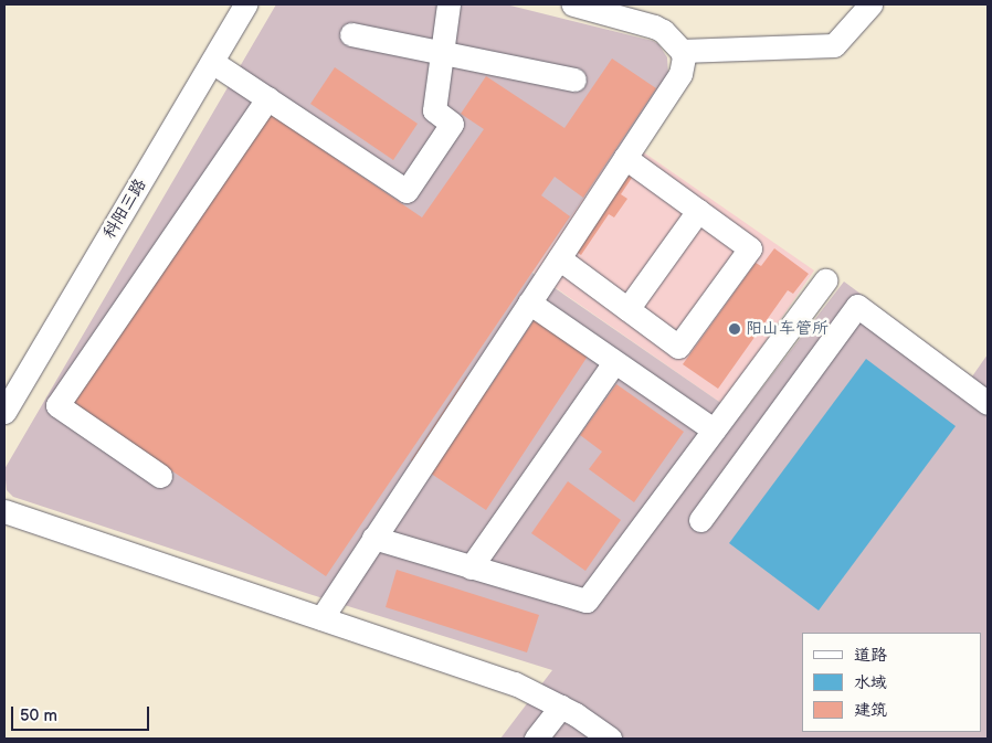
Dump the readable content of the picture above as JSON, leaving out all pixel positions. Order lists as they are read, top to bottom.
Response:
{
  "streets": {
    "street": ["科阳三路"]
  },
  "places": ["阳山车管所"],
  "legend": ["道路", "水域", "建筑"],
  "scale_bar": "50 m"
}
